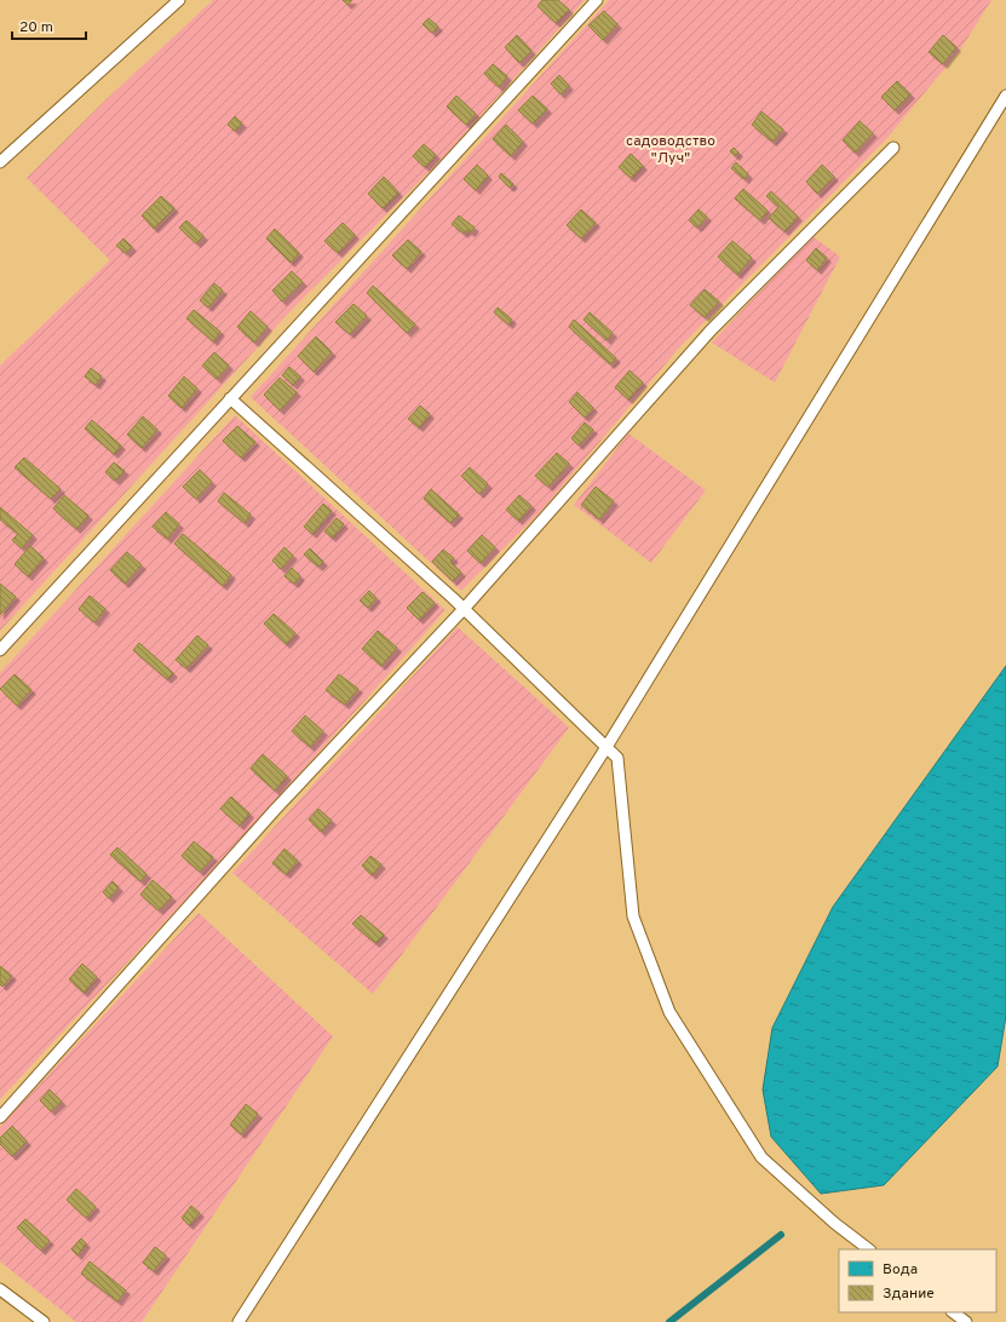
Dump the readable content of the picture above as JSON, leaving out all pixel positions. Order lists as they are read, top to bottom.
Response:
{
  "parks": ["садоводство \"Луч\""],
  "legend": ["Вода", "Здание"],
  "scale_bar": "20 m"
}
